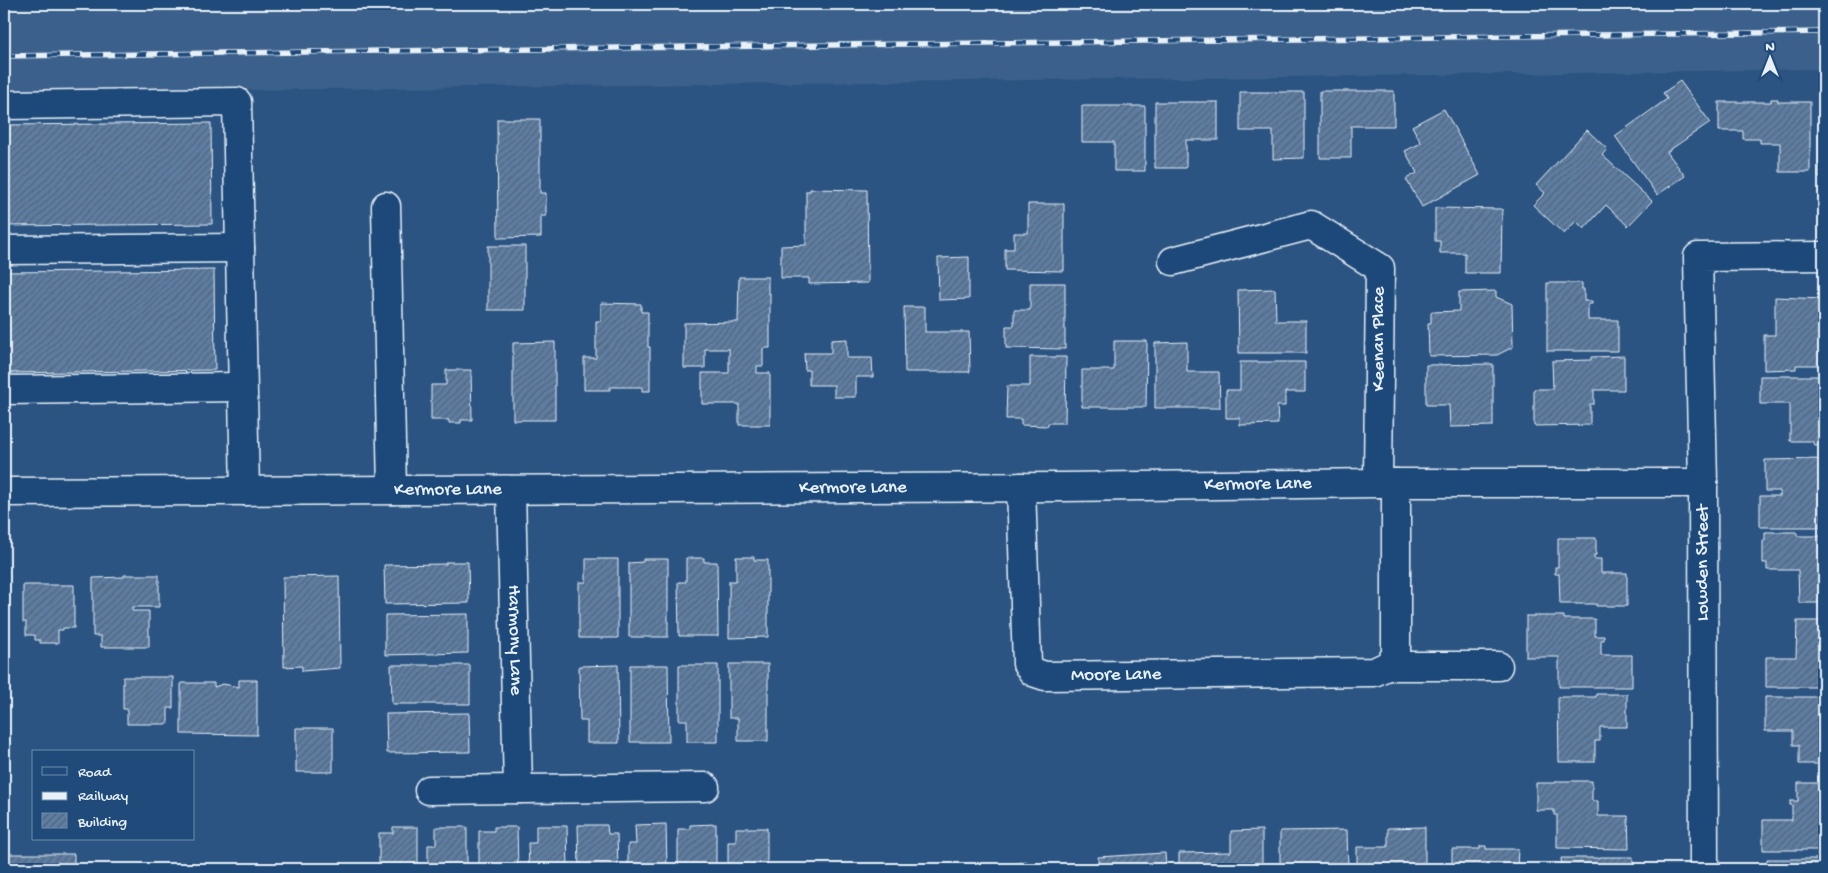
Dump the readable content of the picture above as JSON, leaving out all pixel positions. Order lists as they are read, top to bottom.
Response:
{
  "streets": {
    "street": [
      "Keenan Place",
      "Kermore Lane",
      "Lowden Street",
      "Harmony Lane",
      "Moore Lane"
    ]
  },
  "crossings": [
    ["Keenan Place", "Kermore Lane"],
    ["Kermore Lane", "Lowden Street"],
    ["Kermore Lane", "Harmony Lane"],
    ["Kermore Lane", "Moore Lane"]
  ],
  "legend": ["Road", "Railway", "Building"],
  "north": "top"
}
